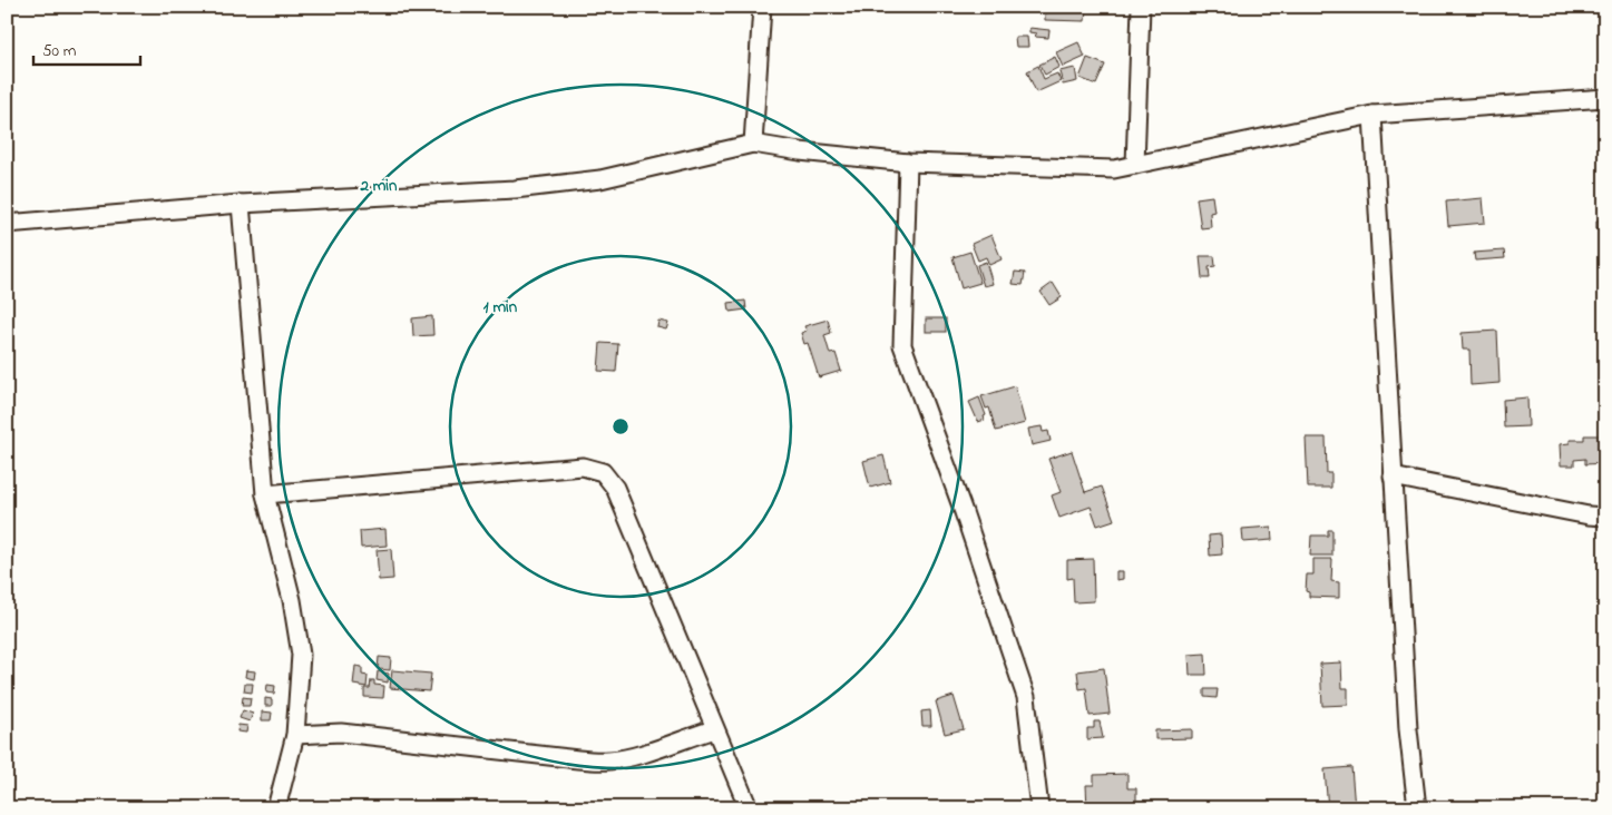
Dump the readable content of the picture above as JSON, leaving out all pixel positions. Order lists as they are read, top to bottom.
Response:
{
  "scale_bar": "50 m",
  "rings": ["2 min", "1 min"]
}
